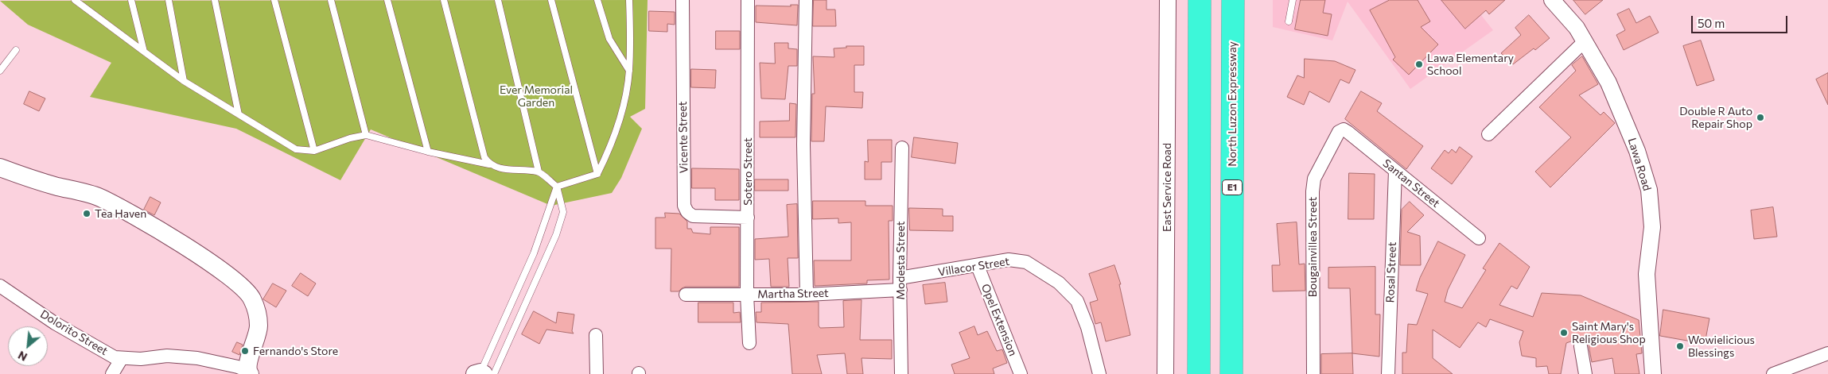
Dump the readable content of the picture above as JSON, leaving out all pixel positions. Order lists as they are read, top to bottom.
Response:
{
  "streets": {
    "highway": ["North Luzon Expressway", "E1"],
    "street": [
      "Vicente Street",
      "Lawa Road",
      "Sotero Street",
      "Santan Street",
      "East Service Road",
      "Bougainvillea Street",
      "Modesta Street",
      "Villacor Street",
      "Rosal Street",
      "Martha Street",
      "Opel Extension",
      "Dolorito Street"
    ]
  },
  "crossings": [
    ["Vicente Street", "Sotero Street"],
    ["Sotero Street", "Martha Street"],
    ["Santan Street", "Bougainvillea Street"],
    ["Santan Street", "Rosal Street"],
    ["Modesta Street", "Villacor Street"],
    ["Modesta Street", "Martha Street"],
    ["Villacor Street", "Martha Street"],
    ["Villacor Street", "Opel Extension"]
  ],
  "parks": ["Ever Memorial Garden"],
  "places": [
    "Lawa Elementary School",
    "Double R Auto Repair Shop",
    "Tea Haven",
    "Saint Mary's Religious Shop",
    "Wowielicious Blessings",
    "Fernando's Store"
  ],
  "scale_bar": "50 m",
  "north": "bottom left"
}
